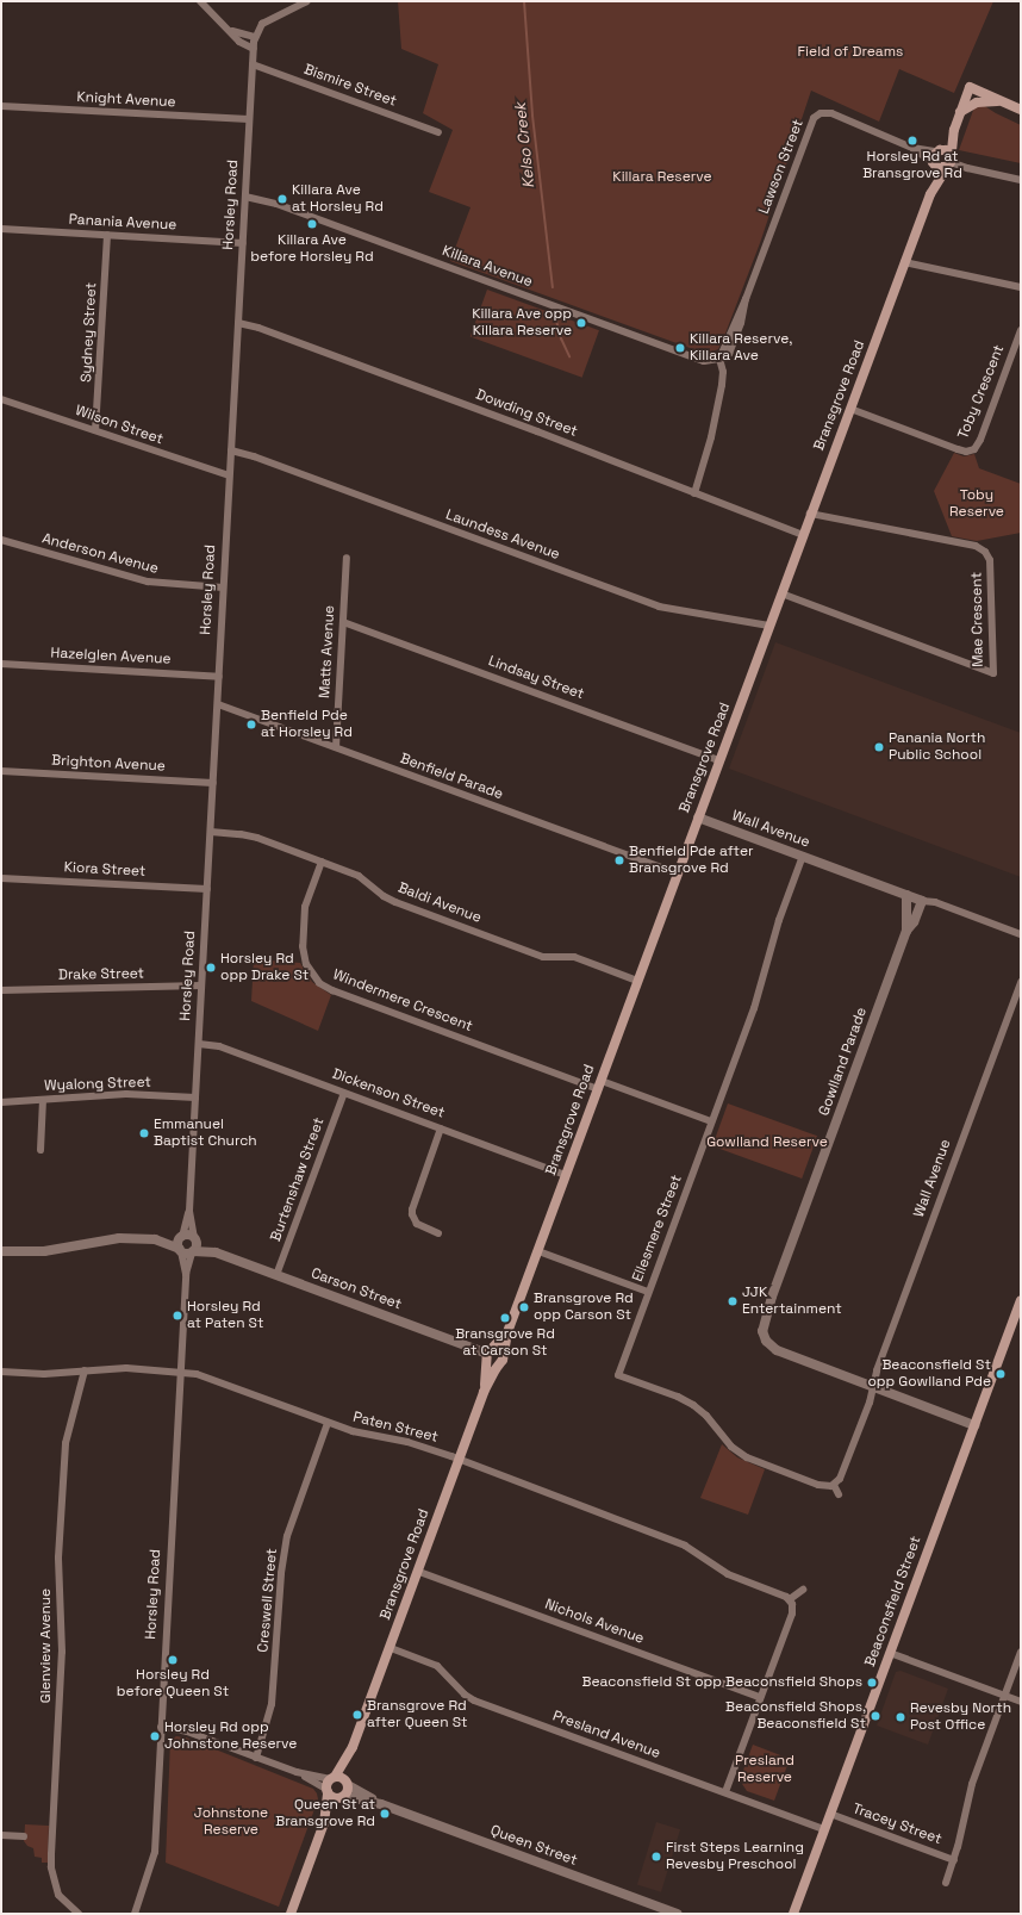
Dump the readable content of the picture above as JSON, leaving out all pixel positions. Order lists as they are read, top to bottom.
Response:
{
  "streets": {
    "main road": ["Bransgrove Road", "Beaconsfield Street"],
    "street": [
      "Bismire Street",
      "Knight Avenue",
      "Lawson Street",
      "Horsley Road",
      "Panania Avenue",
      "Killara Avenue",
      "Sydney Street",
      "Toby Crescent",
      "Dowding Street",
      "Wilson Street",
      "Laundess Avenue",
      "Anderson Avenue",
      "Mae Crescent",
      "Matts Avenue",
      "Hazelglen Avenue",
      "Lindsay Street",
      "Brighton Avenue",
      "Benfield Parade",
      "Wall Avenue",
      "Kiora Street",
      "Baldi Avenue",
      "Drake Street",
      "Windermere Crescent",
      "Gowlland Parade",
      "Wyalong Street",
      "Dickenson Street",
      "Burtenshaw Street",
      "Ellesmere Street",
      "Carson Street",
      "Paten Street",
      "Creswell Street",
      "Nichols Avenue",
      "Glenview Avenue",
      "Presland Avenue",
      "Tracey Street",
      "Queen Street"
    ]
  },
  "crossings": [
    ["Bismire Street", "Horsley Road"],
    ["Knight Avenue", "Horsley Road"],
    ["Lawson Street", "Killara Avenue"],
    ["Lawson Street", "Bransgrove Road"],
    ["Horsley Road", "Panania Avenue"],
    ["Horsley Road", "Killara Avenue"],
    ["Horsley Road", "Dowding Street"],
    ["Horsley Road", "Wilson Street"],
    ["Horsley Road", "Laundess Avenue"],
    ["Horsley Road", "Anderson Avenue"],
    ["Horsley Road", "Hazelglen Avenue"],
    ["Horsley Road", "Brighton Avenue"],
    ["Horsley Road", "Benfield Parade"],
    ["Horsley Road", "Kiora Street"],
    ["Horsley Road", "Baldi Avenue"],
    ["Horsley Road", "Drake Street"],
    ["Horsley Road", "Wyalong Street"],
    ["Horsley Road", "Dickenson Street"],
    ["Horsley Road", "Carson Street"],
    ["Horsley Road", "Paten Street"],
    ["Panania Avenue", "Sydney Street"],
    ["Sydney Street", "Wilson Street"],
    ["Toby Crescent", "Bransgrove Road"],
    ["Bransgrove Road", "Dowding Street"],
    ["Bransgrove Road", "Laundess Avenue"],
    ["Bransgrove Road", "Mae Crescent"],
    ["Bransgrove Road", "Lindsay Street"],
    ["Bransgrove Road", "Benfield Parade"],
    ["Bransgrove Road", "Wall Avenue"],
    ["Bransgrove Road", "Baldi Avenue"],
    ["Bransgrove Road", "Windermere Crescent"],
    ["Bransgrove Road", "Dickenson Street"],
    ["Bransgrove Road", "Carson Street"],
    ["Bransgrove Road", "Paten Street"],
    ["Bransgrove Road", "Nichols Avenue"],
    ["Bransgrove Road", "Presland Avenue"],
    ["Bransgrove Road", "Queen Street"],
    ["Matts Avenue", "Lindsay Street"],
    ["Matts Avenue", "Benfield Parade"],
    ["Wall Avenue", "Gowlland Parade"],
    ["Wall Avenue", "Ellesmere Street"],
    ["Baldi Avenue", "Windermere Crescent"],
    ["Windermere Crescent", "Ellesmere Street"],
    ["Gowlland Parade", "Beaconsfield Street"],
    ["Dickenson Street", "Burtenshaw Street"],
    ["Burtenshaw Street", "Carson Street"],
    ["Paten Street", "Creswell Street"],
    ["Paten Street", "Glenview Avenue"],
    ["Beaconsfield Street", "Presland Avenue"],
    ["Beaconsfield Street", "Tracey Street"]
  ],
  "water": ["Kelso Creek"],
  "parks": [
    "Field of Dreams",
    "Killara Reserve",
    "Toby Reserve",
    "Gowlland Reserve",
    "Presland Reserve",
    "Johnstone Reserve"
  ],
  "places": [
    "Horsley Rd at Bransgrove Rd",
    "Killara Ave at Horsley Rd",
    "Killara Ave before Horsley Rd",
    "Killara Ave opp Killara Reserve",
    "Killara Reserve, Killara Ave",
    "Benfield Pde at Horsley Rd",
    "Panania North Public School",
    "Benfield Pde after Bransgrove Rd",
    "Horsley Rd opp Drake St",
    "Emmanuel Baptist Church",
    "JJK Entertainment",
    "Bransgrove Rd opp Carson St",
    "Horsley Rd at Paten St",
    "Bransgrove Rd at Carson St",
    "Beaconsfield St opp Gowlland Pde",
    "Horsley Rd before Queen St",
    "Beaconsfield St opp Beaconsfield Shops",
    "Bransgrove Rd after Queen St",
    "Beaconsfield Shops, Beaconsfield St",
    "Revesby North Post Office",
    "Horsley Rd opp Johnstone Reserve",
    "Queen St at Bransgrove Rd",
    "First Steps Learning Revesby Preschool"
  ]
}
